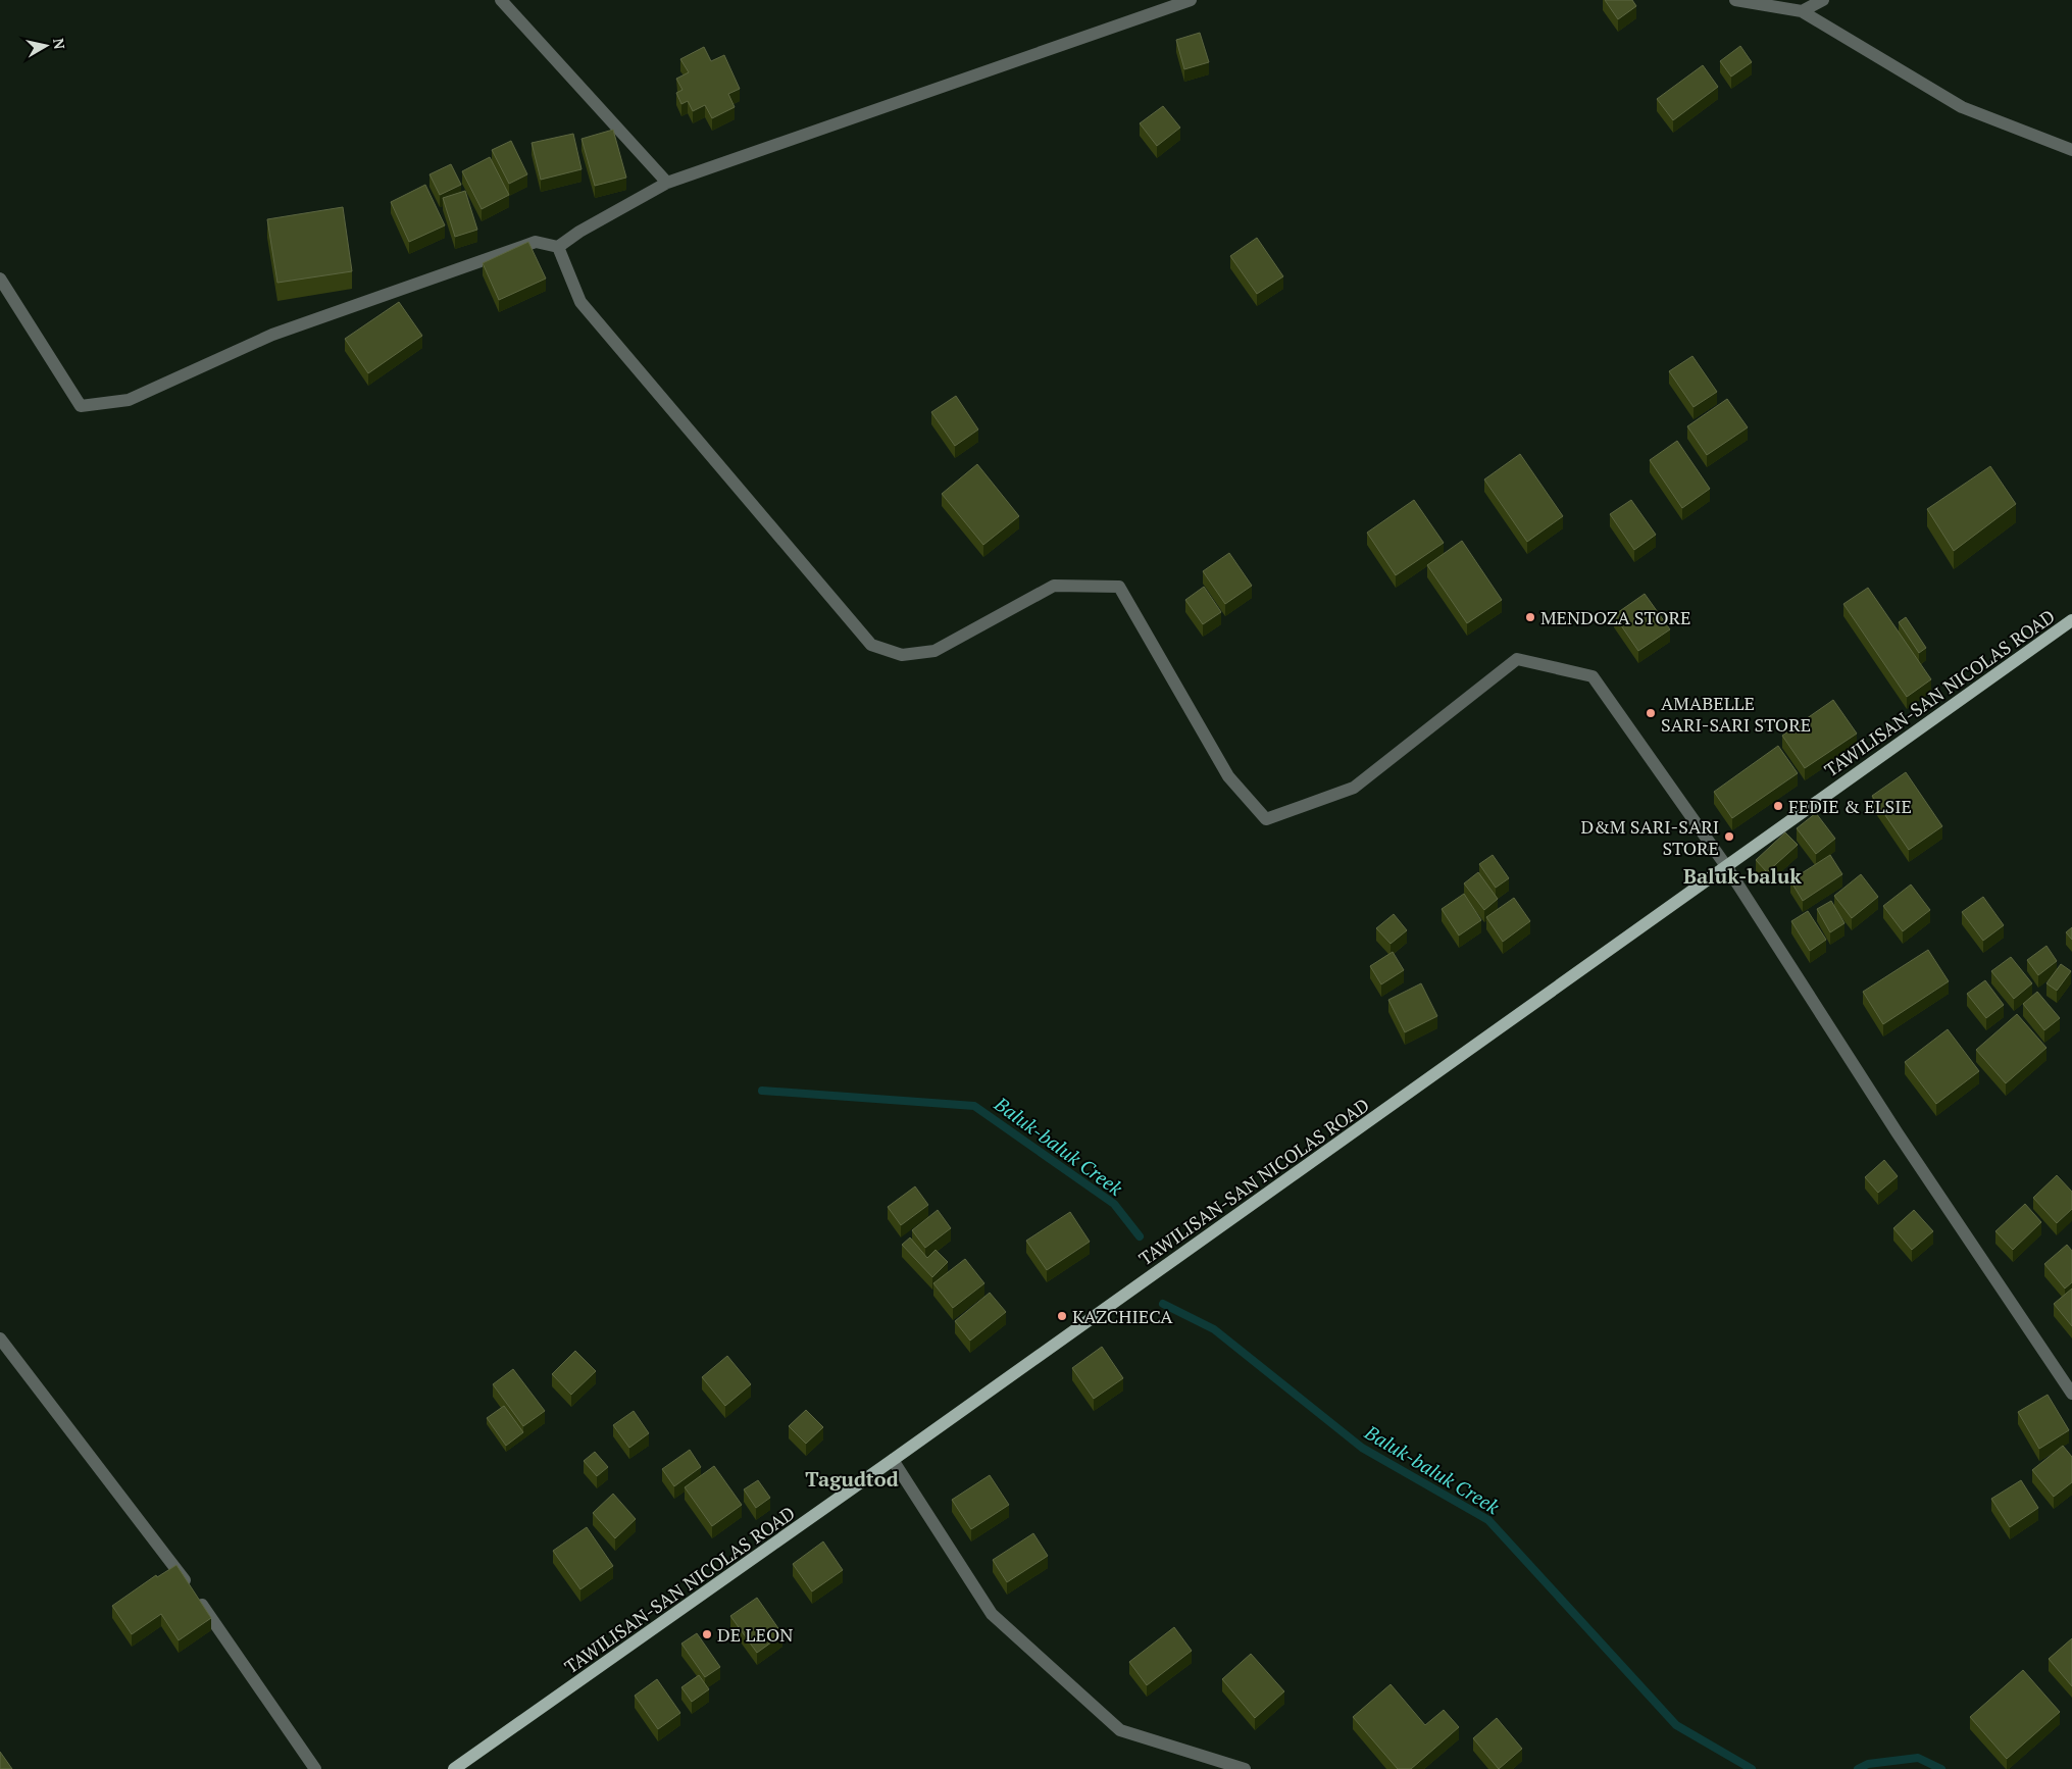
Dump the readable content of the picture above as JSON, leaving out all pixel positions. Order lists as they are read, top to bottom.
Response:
{
  "streets": {
    "main road": ["TAWILISAN-SAN NICOLAS ROAD"]
  },
  "districts": ["Baluk-baluk", "Tagudtod"],
  "water": ["Baluk-baluk Creek"],
  "places": [
    "MENDOZA STORE",
    "AMABELLE SARI-SARI STORE",
    "FEDIE & ELSIE",
    "D&M SARI-SARI STORE",
    "KAZCHIECA",
    "DE LEON"
  ],
  "north": "right"
}
